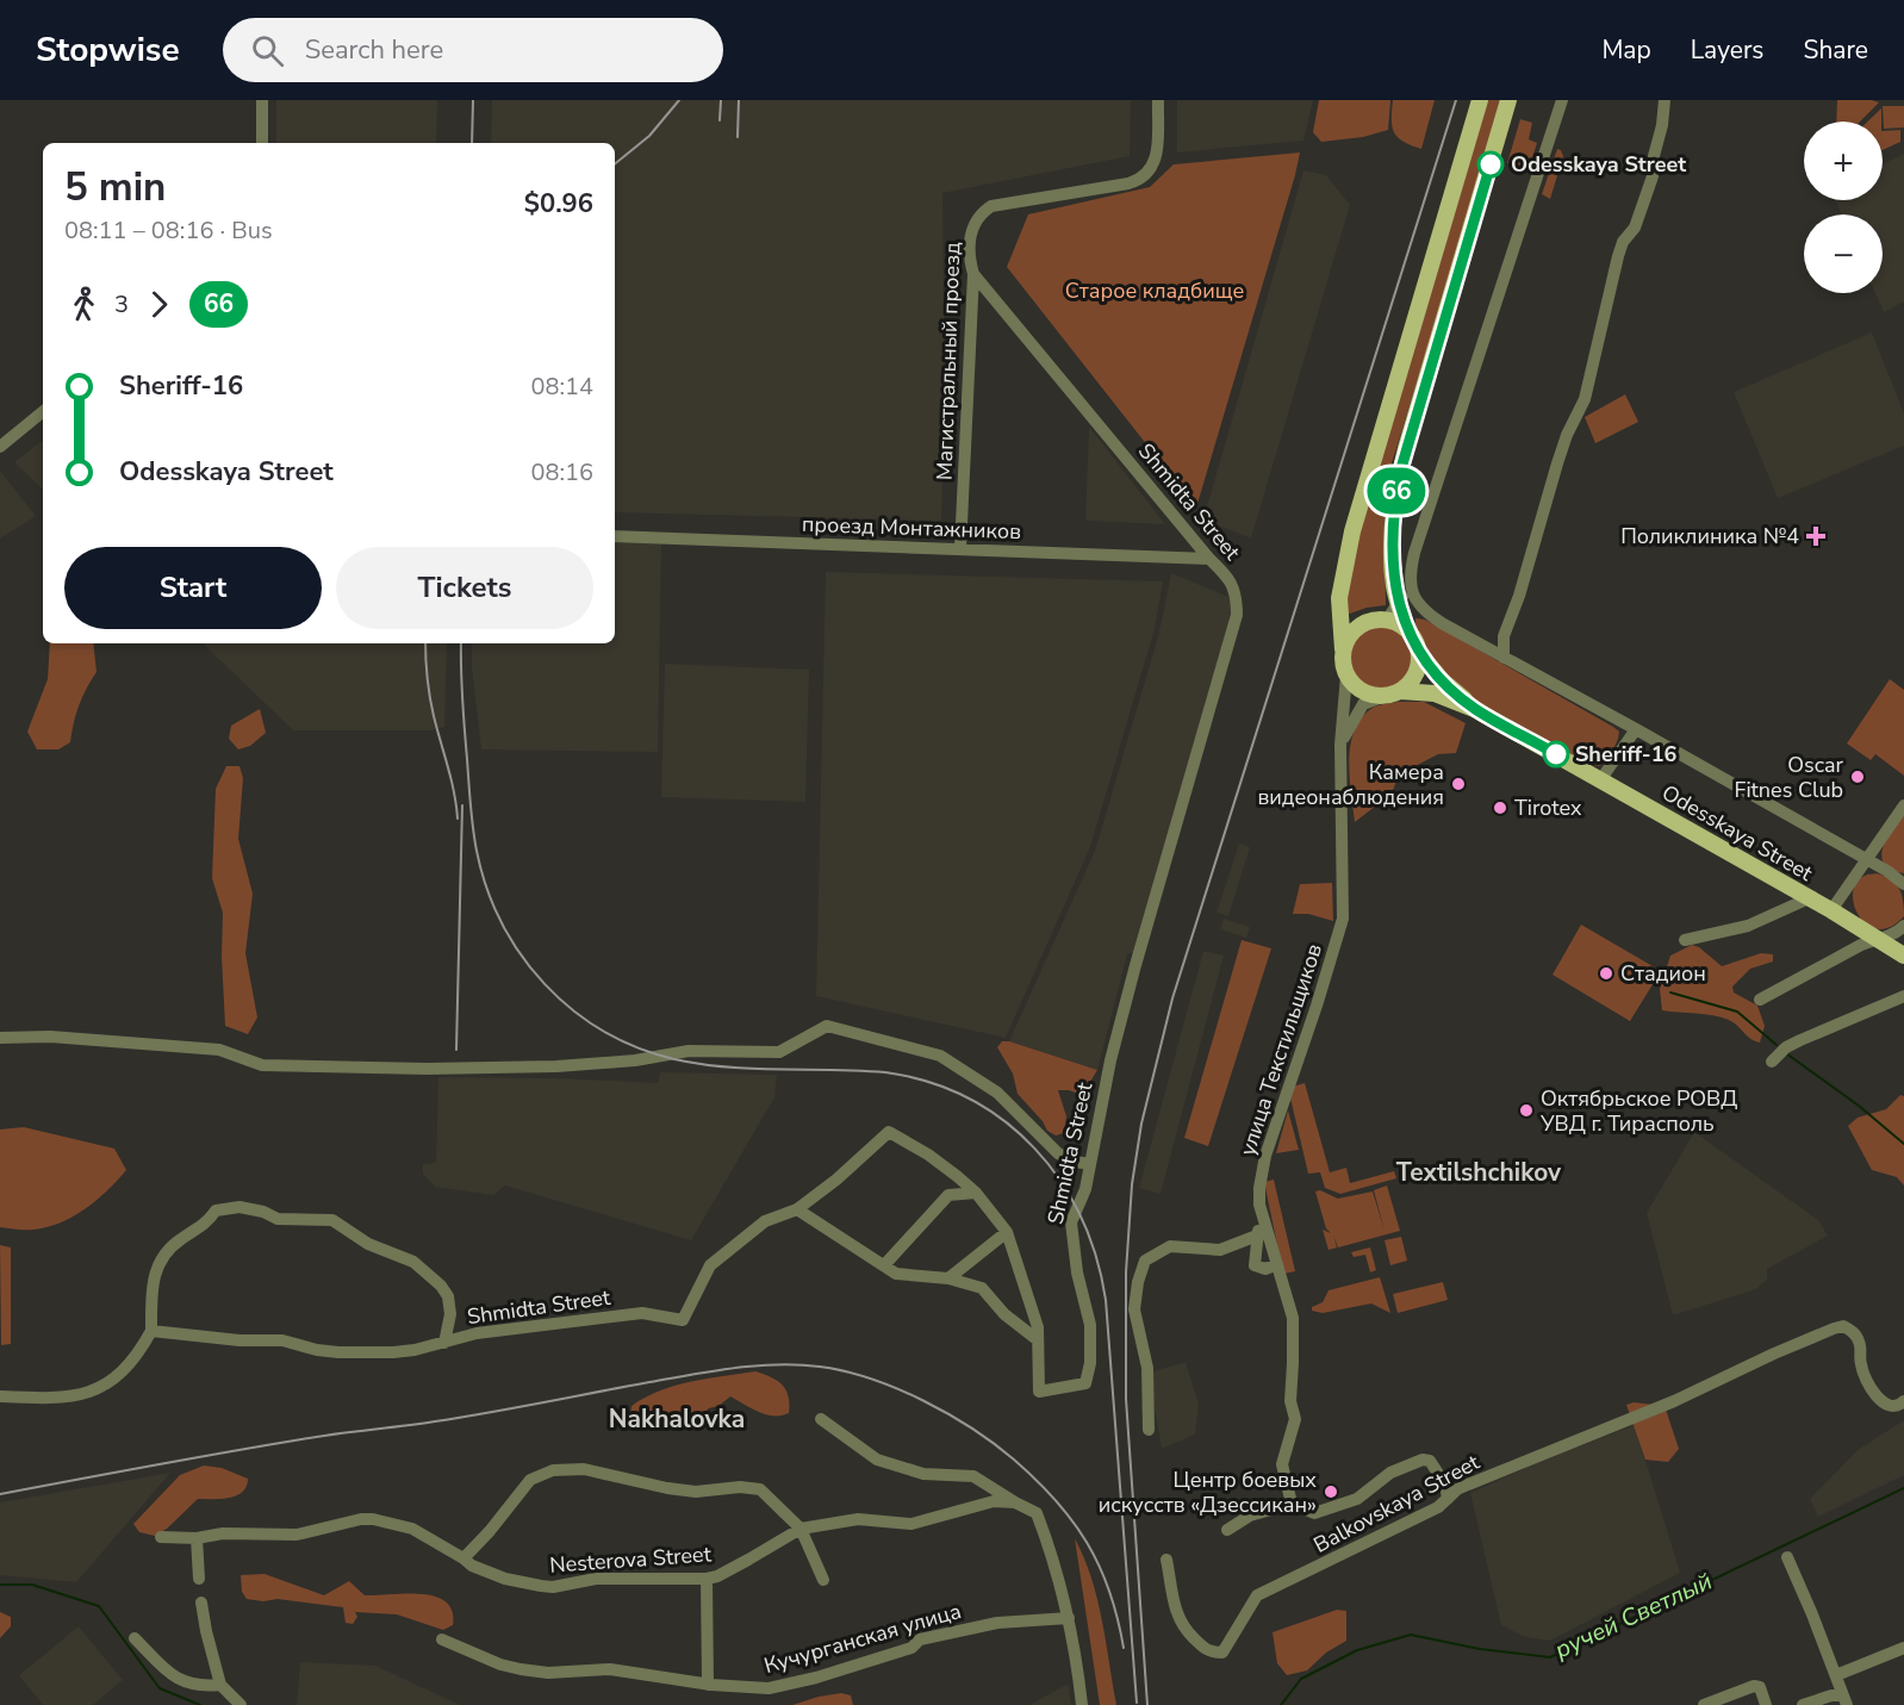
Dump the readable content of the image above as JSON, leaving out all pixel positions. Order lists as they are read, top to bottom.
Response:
{
  "streets": {
    "main road": ["Odesskaya Street"],
    "street": [
      "Магистральный проезд",
      "Shmidta Street",
      "проезд Монтажников",
      "улица Текстильщиков",
      "Balkovskaya Street",
      "Nesterova Street",
      "Кучурганская улица"
    ]
  },
  "crossings": [
    ["Магистральный проезд", "Shmidta Street"],
    ["Магистральный проезд", "проезд Монтажников"],
    ["Shmidta Street", "проезд Монтажников"]
  ],
  "districts": ["Textilshchikov", "Nakhalovka"],
  "water": ["ручей Светлый"],
  "parks": ["Старое кладбище"],
  "places": {
    "other": [
      "Odesskaya Street",
      "Sheriff-16",
      "Oscar Fitnes Club",
      "Камера видеонаблюдения",
      "Tirotex",
      "Стадион",
      "Октябрьское РОВД УВД г. Тирасполь",
      "Центр боевых искусств «Дзессикан»"
    ],
    "health": ["Поликлиника №4"]
  },
  "lines": ["bus line 66"],
  "page": {
    "header": "Stopwise",
    "search": "Search here",
    "nav": ["Map", "Layers", "Share"],
    "on_map": "66",
    "map_buttons": ["+", "−"],
    "heading": ["5 min", "08:11 – 08:16 · Bus", "$0.96"],
    "legs": ["3", "66"],
    "list": [
      {
        "name": "Sheriff-16",
        "value": "08:14"
      },
      {
        "name": "Odesskaya Street",
        "value": "08:16"
      }
    ],
    "buttons": ["Start", "Tickets"]
  }
}
